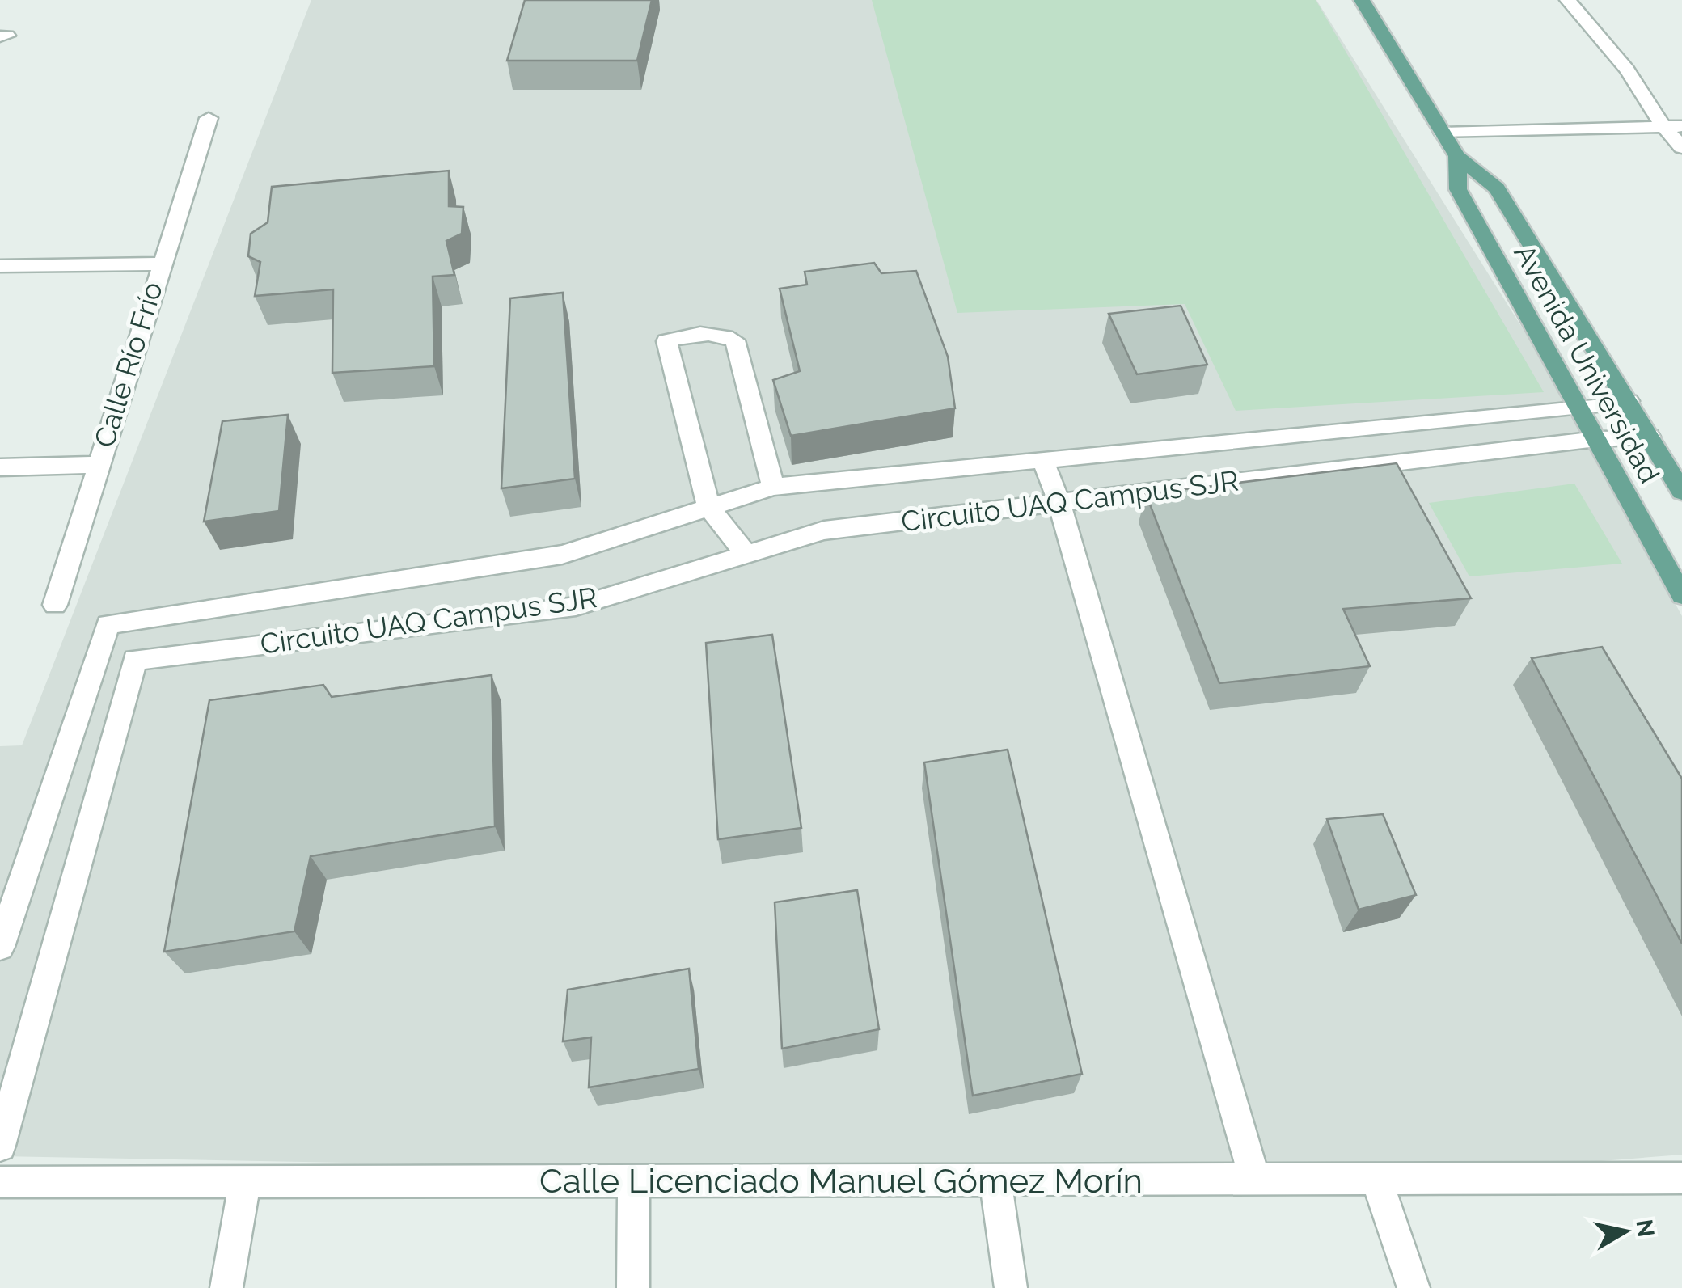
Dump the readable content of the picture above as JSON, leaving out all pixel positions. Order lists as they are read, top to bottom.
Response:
{
  "streets": {
    "main road": ["Avenida Universidad"],
    "street": ["Calle Río Frío", "Circuito UAQ Campus SJR", "Calle Licenciado Manuel Gómez Morín"]
  },
  "crossings": [
    ["Avenida Universidad", "Circuito UAQ Campus SJR"]
  ],
  "north": "right"
}
